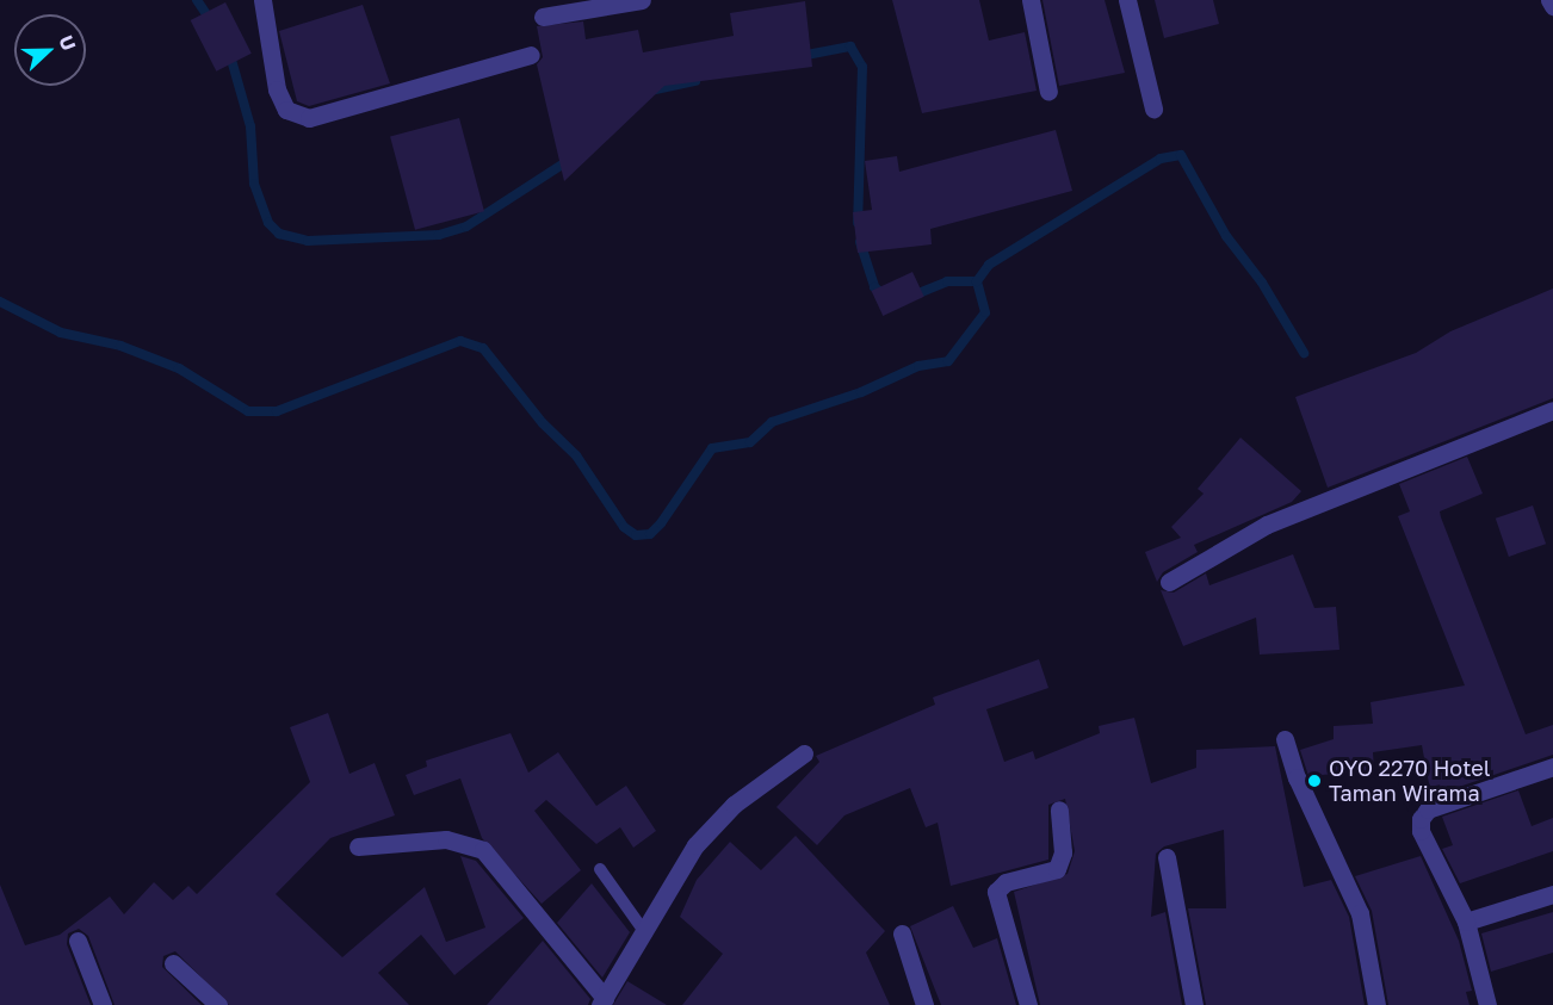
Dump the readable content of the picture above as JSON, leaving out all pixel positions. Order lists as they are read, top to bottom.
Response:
{
  "places": ["OYO 2270 Hotel Taman Wirama"],
  "north": "right"
}
